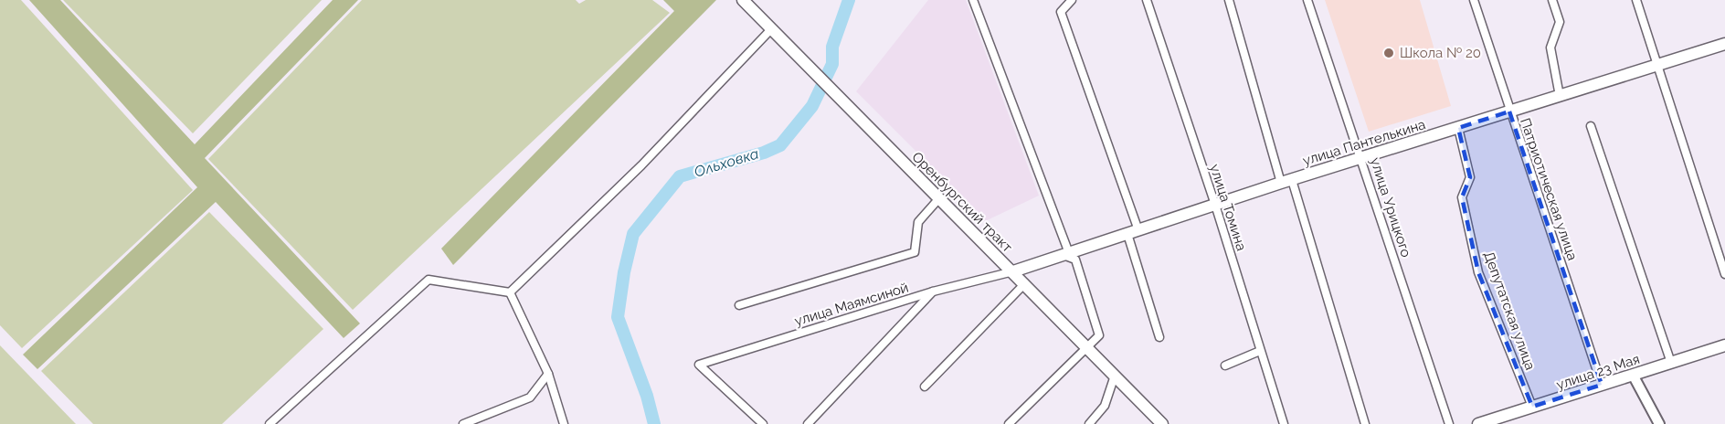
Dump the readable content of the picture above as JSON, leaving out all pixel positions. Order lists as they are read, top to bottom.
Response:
{
  "streets": {
    "main road": ["улица Пантелькина", "Оренбургский тракт", "улица 23 Мая"],
    "street": [
      "Патриотическая улица",
      "улица Томина",
      "улица Урицкого",
      "улица Маямсиной",
      "Депутатская улица"
    ]
  },
  "crossings": [
    ["улица Пантелькина", "Патриотическая улица"],
    ["улица Пантелькина", "Оренбургский тракт"],
    ["улица Пантелькина", "улица Томина"],
    ["улица Пантелькина", "улица Урицкого"],
    ["улица Пантелькина", "улица Маямсиной"],
    ["улица Пантелькина", "Депутатская улица"],
    ["Патриотическая улица", "улица 23 Мая"],
    ["Оренбургский тракт", "улица Маямсиной"],
    ["Депутатская улица", "улица 23 Мая"]
  ],
  "water": ["Ольховка"],
  "places": ["Школа № 20"]
}
